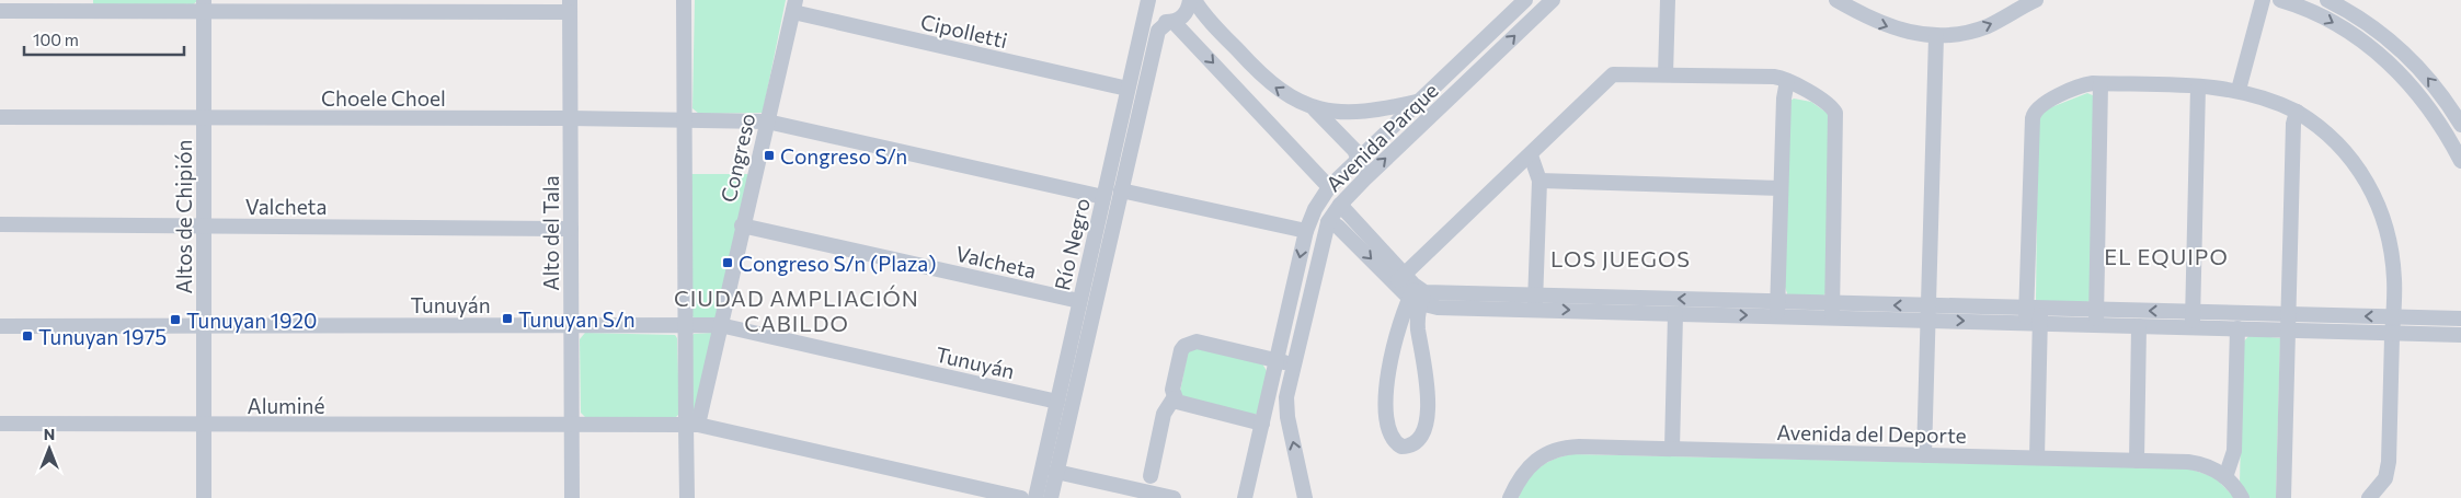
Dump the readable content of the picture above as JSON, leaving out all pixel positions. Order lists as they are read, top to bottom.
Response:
{
  "streets": {
    "street": [
      "Cipolletti",
      "Choele Choel",
      "Avenida Parque",
      "Congreso",
      "Valcheta",
      "Altos de Chipión",
      "Alto del Tala",
      "Río Negro",
      "Tunuyán",
      "Aluminé",
      "Avenida del Deporte"
    ]
  },
  "crossings": [
    ["Cipolletti", "Congreso"],
    ["Cipolletti", "Río Negro"],
    ["Choele Choel", "Congreso"],
    ["Choele Choel", "Altos de Chipión"],
    ["Choele Choel", "Alto del Tala"],
    ["Choele Choel", "Río Negro"],
    ["Congreso", "Valcheta"],
    ["Congreso", "Tunuyán"],
    ["Congreso", "Aluminé"],
    ["Valcheta", "Altos de Chipión"],
    ["Valcheta", "Alto del Tala"],
    ["Valcheta", "Río Negro"],
    ["Altos de Chipión", "Tunuyán"],
    ["Altos de Chipión", "Aluminé"],
    ["Alto del Tala", "Tunuyán"],
    ["Alto del Tala", "Aluminé"],
    ["Río Negro", "Tunuyán"]
  ],
  "districts": ["EL EQUIPO", "LOS JUEGOS", "CIUDAD AMPLIACIÓN CABILDO"],
  "places": {
    "transit": [
      "Congreso S/n",
      "Congreso S/n (Plaza)",
      "Tunuyan S/n",
      "Tunuyan 1920",
      "Tunuyan 1975"
    ]
  },
  "scale_bar": "100 m",
  "north": "top"
}
